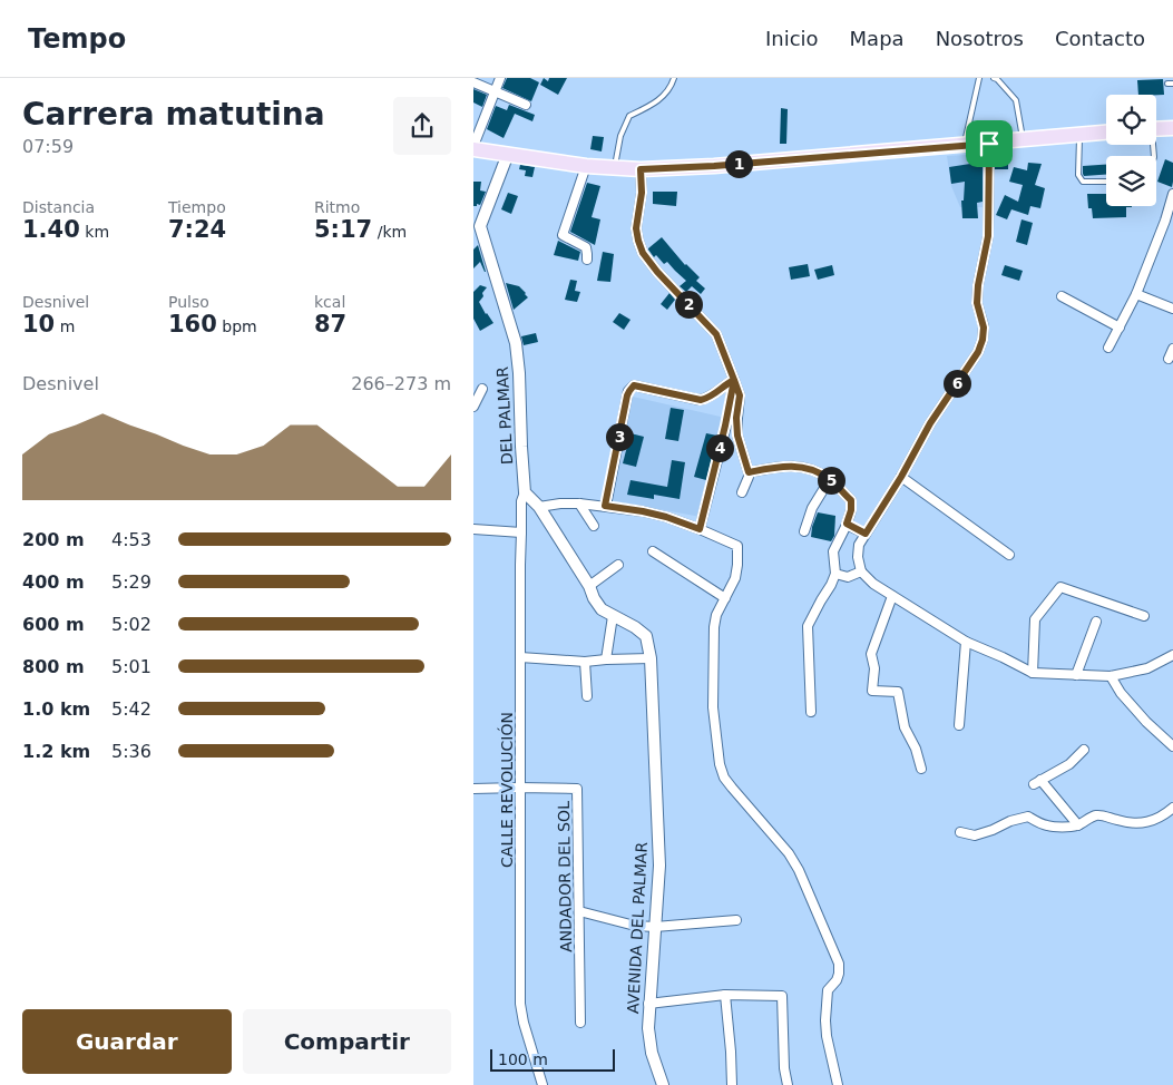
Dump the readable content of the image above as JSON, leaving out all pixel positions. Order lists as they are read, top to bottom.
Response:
{
  "streets": {
    "street": [
      "DEL PALMAR",
      "CALLE REVOLUCIÓN",
      "ANDADOR DEL SOL",
      "AVENIDA DEL PALMAR"
    ]
  },
  "crossings": [
    ["DEL PALMAR", "CALLE REVOLUCIÓN"],
    ["CALLE REVOLUCIÓN", "ANDADOR DEL SOL"]
  ],
  "scale_bar": "100 m",
  "page": {
    "header": "Tempo",
    "nav": [
      "Inicio",
      "Mapa",
      "Nosotros",
      "Contacto"
    ],
    "heading": ["Carrera matutina", "07:59"],
    "pins": [
      "1",
      "2",
      "6",
      "3",
      "4",
      "5"
    ],
    "stats": [
      ["Distancia", "1.40 km"],
      ["Tiempo", "7:24"],
      ["Ritmo", "5:17 /km"],
      ["Desnivel", "10 m"],
      ["Pulso", "160 bpm"],
      ["kcal", "87"]
    ],
    "chart": ["Desnivel", "266–273 m"],
    "list": [
      {
        "name": "200 m",
        "note": "4:53"
      },
      {
        "name": "400 m",
        "note": "5:29"
      },
      {
        "name": "600 m",
        "note": "5:02"
      },
      {
        "name": "800 m",
        "note": "5:01"
      },
      {
        "name": "1.0 km",
        "note": "5:42"
      },
      {
        "name": "1.2 km",
        "note": "5:36"
      }
    ],
    "buttons": ["Guardar", "Compartir"],
    "scale": "100 m"
  }
}
